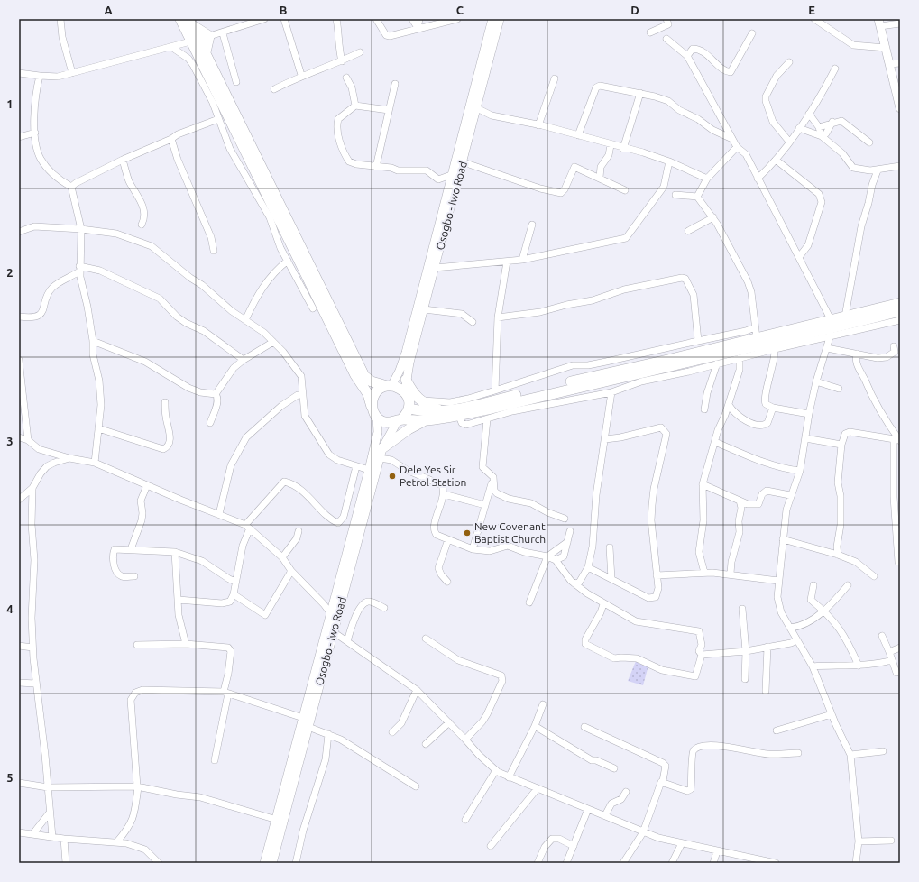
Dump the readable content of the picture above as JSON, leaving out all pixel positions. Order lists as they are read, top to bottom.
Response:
{
  "streets": {
    "main road": ["Osogbo - Iwo Road"]
  },
  "places": ["Dele Yes Sir Petrol Station", "New Covenant Baptist Church"],
  "grid": {
    "columns": [
      "A",
      "B",
      "C",
      "D",
      "E"
    ],
    "rows": [
      "1",
      "2",
      "3",
      "4",
      "5"
    ]
  }
}
